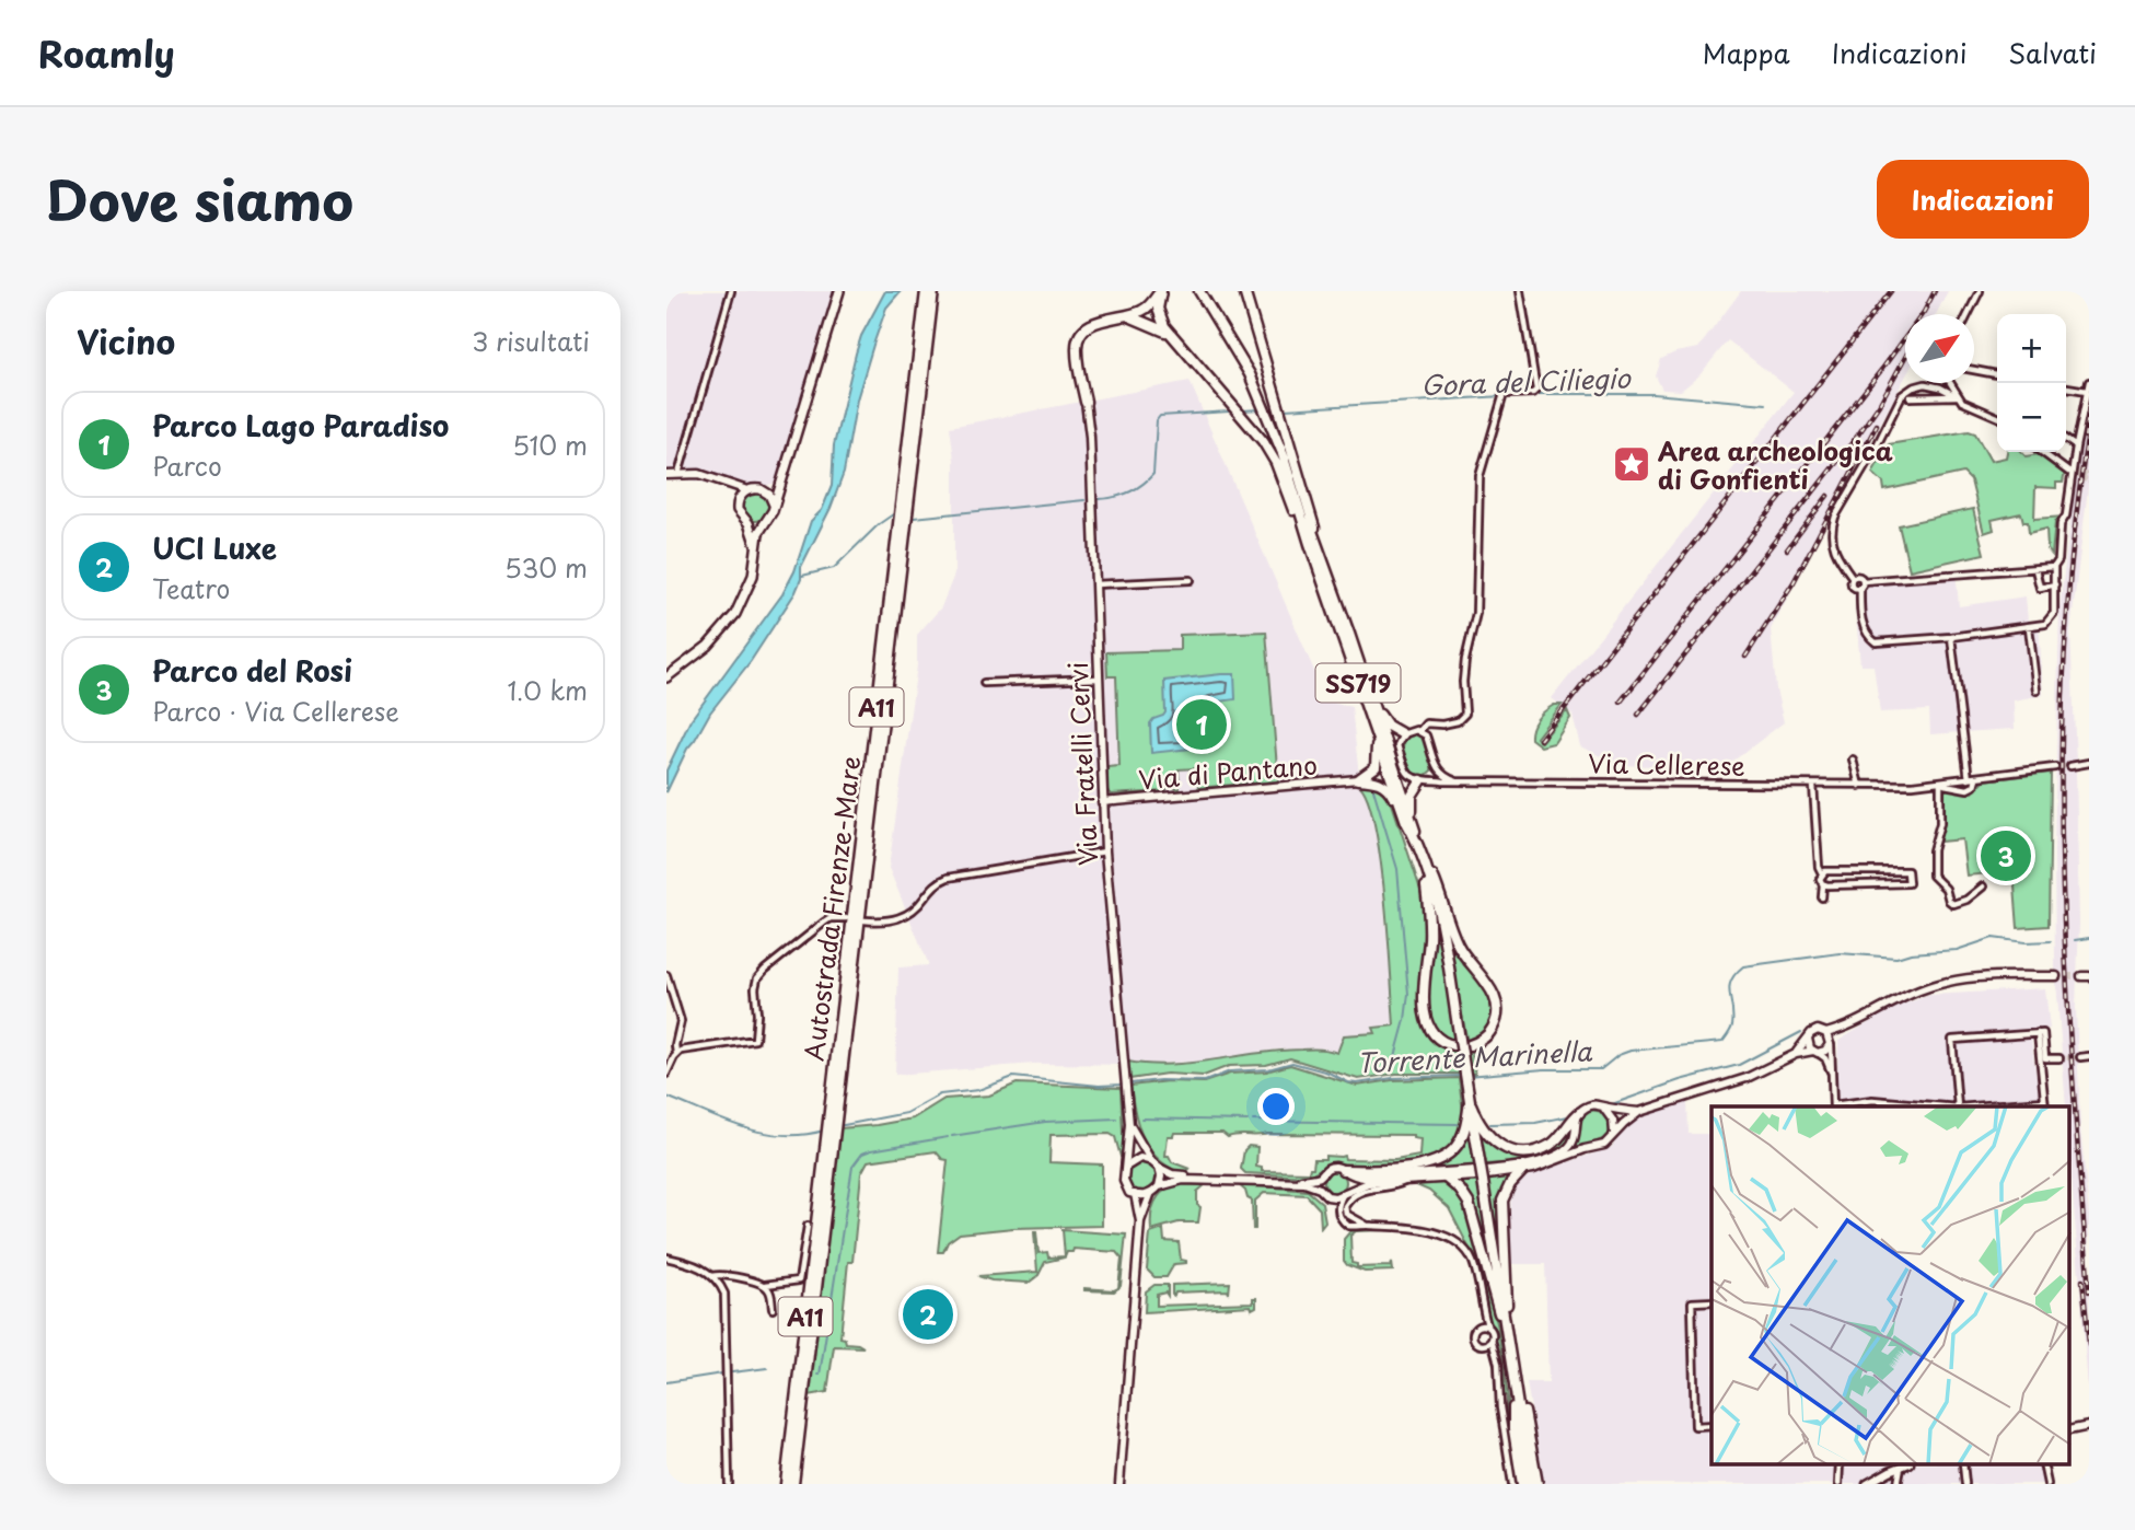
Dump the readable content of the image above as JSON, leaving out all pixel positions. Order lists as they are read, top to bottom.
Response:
{
  "streets": {
    "highway": ["SS719", "A11", "Autostrada Firenze-Mare"],
    "main road": ["Via Fratelli Cervi", "Via di Pantano"],
    "street": ["Via Cellerese"]
  },
  "crossings": [
    ["Via Fratelli Cervi", "Via di Pantano"]
  ],
  "water": ["Gora del Ciliegio", "Torrente Marinella"],
  "places": {
    "place": ["Area archeologica di Gonfienti"]
  },
  "north": "top right",
  "page": {
    "header": "Roamly",
    "nav": ["Mappa", "Indicazioni", "Salvati"],
    "title": "Dove siamo",
    "buttons": "Indicazioni",
    "heading": ["Vicino", "3 risultati"],
    "map_buttons": ["+", "−"],
    "list": [
      {
        "mark": "1",
        "name": "Parco Lago Paradiso",
        "note": "Parco",
        "value": "510 m"
      },
      {
        "mark": "2",
        "name": "UCI Luxe",
        "note": "Teatro",
        "value": "530 m"
      },
      {
        "mark": "3",
        "name": "Parco del Rosi",
        "note": "Parco · Via Cellerese",
        "value": "1.0 km"
      }
    ],
    "pins": ["1", "3", "2"]
  }
}
